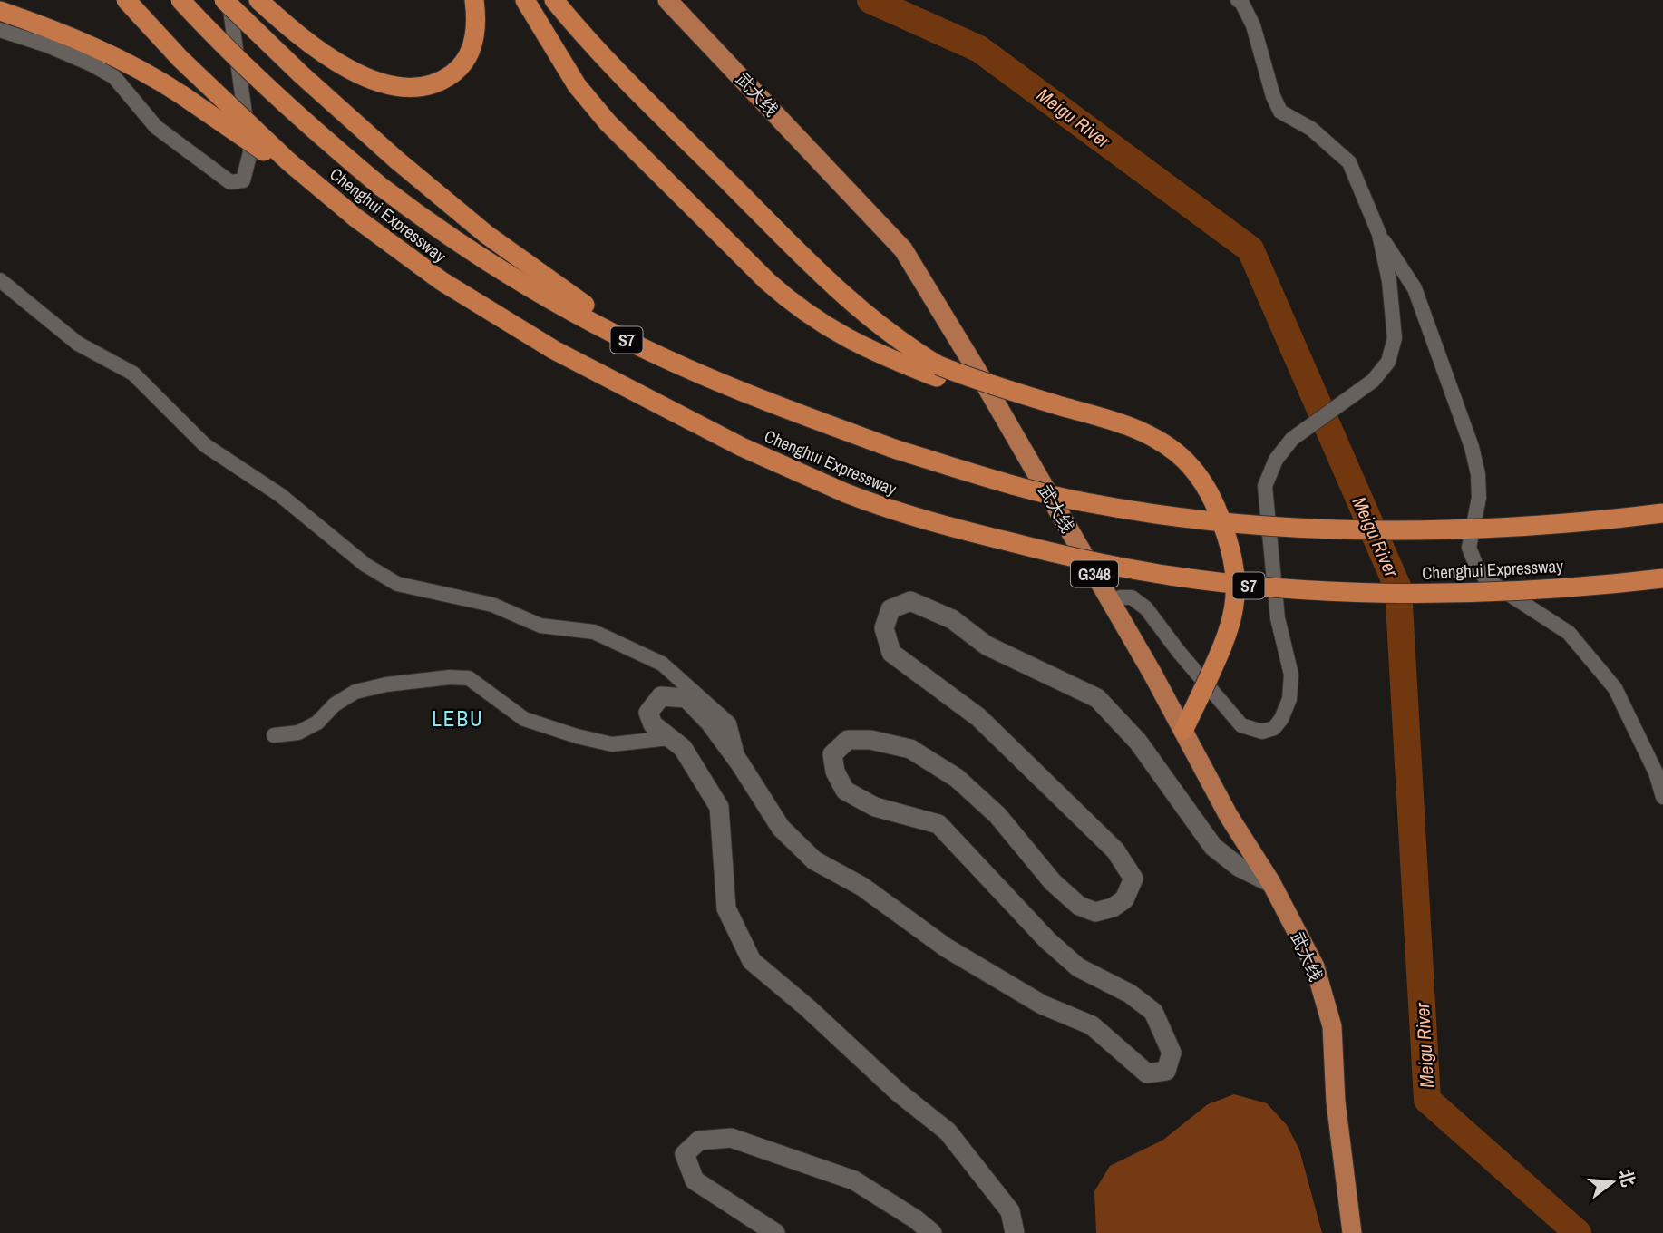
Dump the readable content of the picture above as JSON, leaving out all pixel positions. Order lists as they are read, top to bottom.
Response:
{
  "streets": {
    "highway": [
      "武大线",
      "Chenghui Expressway",
      "S7",
      "G348"
    ]
  },
  "districts": ["LEBU"],
  "water": ["Meigu River"],
  "north": "right"
}
